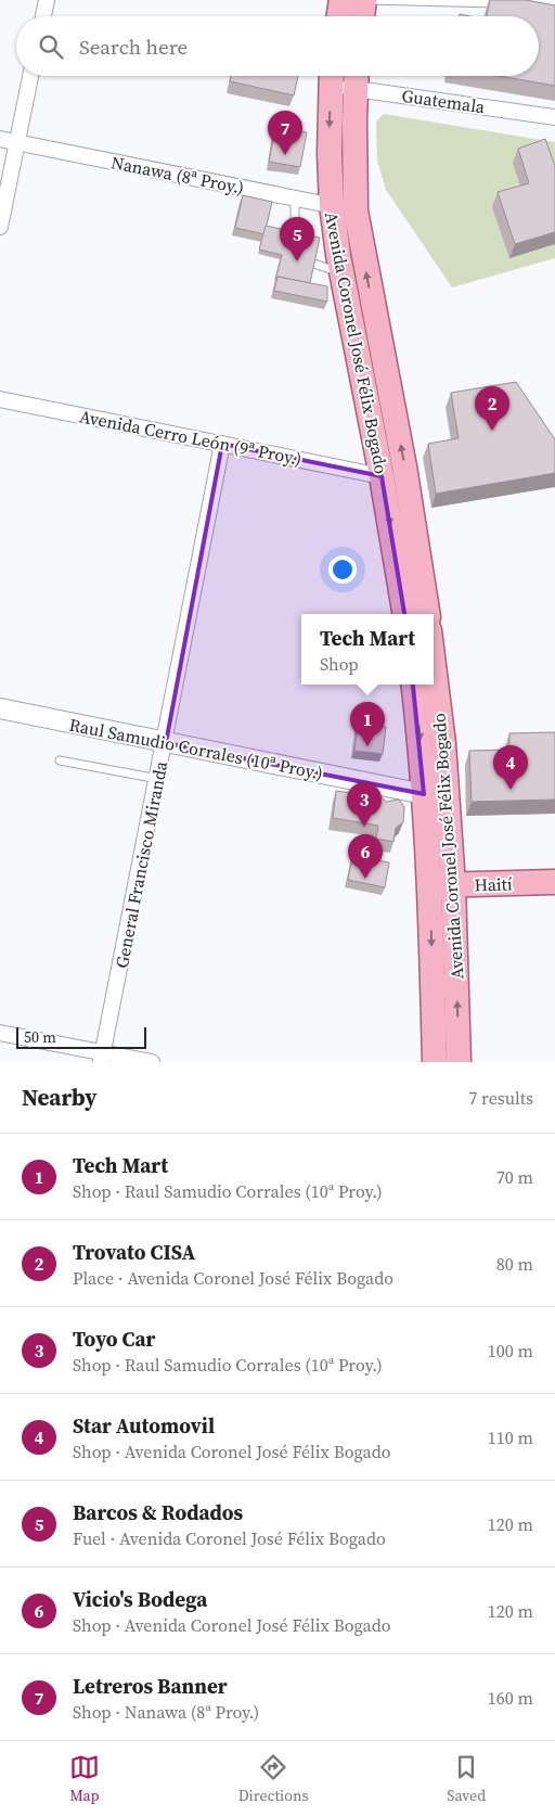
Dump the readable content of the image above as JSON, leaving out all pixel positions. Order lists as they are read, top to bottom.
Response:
{
  "streets": {
    "main road": ["Avenida Coronel José Félix Bogado", "Haití"],
    "street": [
      "Guatemala",
      "Nanawa (8ª Proy.)",
      "Avenida Cerro León (9ª Proy.)",
      "Raul Samudio Corrales (10ª Proy.)",
      "General Francisco Miranda"
    ]
  },
  "crossings": [
    ["Guatemala", "Avenida Coronel José Félix Bogado"],
    ["Nanawa (8ª Proy.)", "Avenida Coronel José Félix Bogado"],
    ["Avenida Coronel José Félix Bogado", "Avenida Cerro León (9ª Proy.)"],
    ["Avenida Coronel José Félix Bogado", "Raul Samudio Corrales (10ª Proy.)"],
    ["Avenida Coronel José Félix Bogado", "Haití"],
    ["Avenida Cerro León (9ª Proy.)", "General Francisco Miranda"],
    ["Raul Samudio Corrales (10ª Proy.)", "General Francisco Miranda"]
  ],
  "scale_bar": "50 m",
  "page": {
    "search": "Search here",
    "pins": [
      "7",
      "5",
      "2",
      "1",
      "4",
      "3",
      "6"
    ],
    "popup": ["Tech Mart", "Shop"],
    "scale": "50 m",
    "heading": ["Nearby", "7 results"],
    "list": [
      {
        "mark": "1",
        "name": "Tech Mart",
        "note": "Shop · Raul Samudio Corrales (10ª Proy.)",
        "value": "70 m"
      },
      {
        "mark": "2",
        "name": "Trovato CISA",
        "note": "Place · Avenida Coronel José Félix Bogado",
        "value": "80 m"
      },
      {
        "mark": "3",
        "name": "Toyo Car",
        "note": "Shop · Raul Samudio Corrales (10ª Proy.)",
        "value": "100 m"
      },
      {
        "mark": "4",
        "name": "Star Automovil",
        "note": "Shop · Avenida Coronel José Félix Bogado",
        "value": "110 m"
      },
      {
        "mark": "5",
        "name": "Barcos & Rodados",
        "note": "Fuel · Avenida Coronel José Félix Bogado",
        "value": "120 m"
      },
      {
        "mark": "6",
        "name": "Vicio's Bodega",
        "note": "Shop · Avenida Coronel José Félix Bogado",
        "value": "120 m"
      },
      {
        "mark": "7",
        "name": "Letreros Banner",
        "note": "Shop · Nanawa (8ª Proy.)",
        "value": "160 m"
      }
    ],
    "nav": ["Map", "Directions", "Saved"]
  }
}
